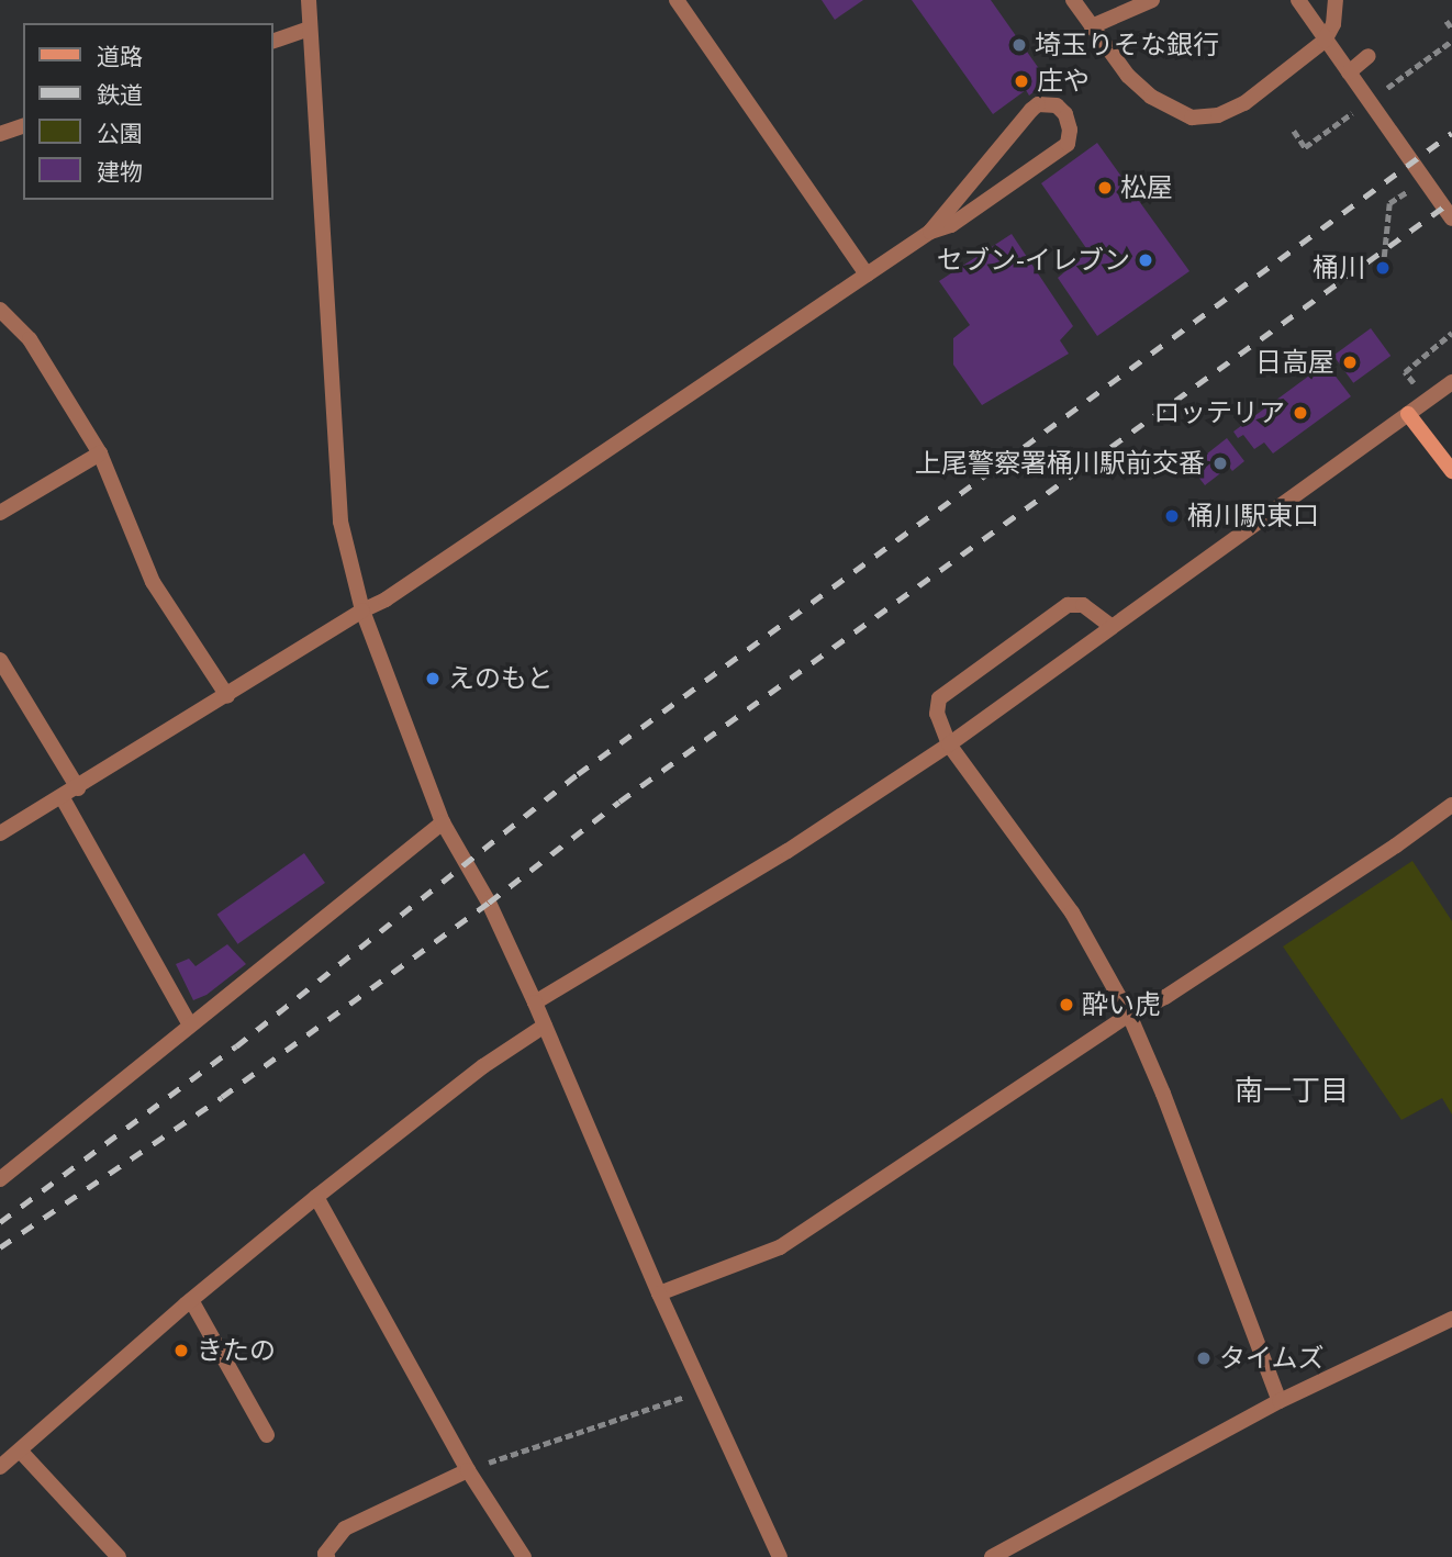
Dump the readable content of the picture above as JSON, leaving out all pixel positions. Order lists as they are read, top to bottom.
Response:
{
  "districts": ["南一丁目"],
  "places": [
    "埼玉りそな銀行",
    "庄や",
    "松屋",
    "セブン-イレブン",
    "桶川",
    "日高屋",
    "ロッテリア",
    "上尾警察署桶川駅前交番",
    "桶川駅東口",
    "えのもと",
    "酔い虎",
    "きたの",
    "タイムズ"
  ],
  "legend": [
    "道路",
    "鉄道",
    "公園",
    "建物"
  ]
}
